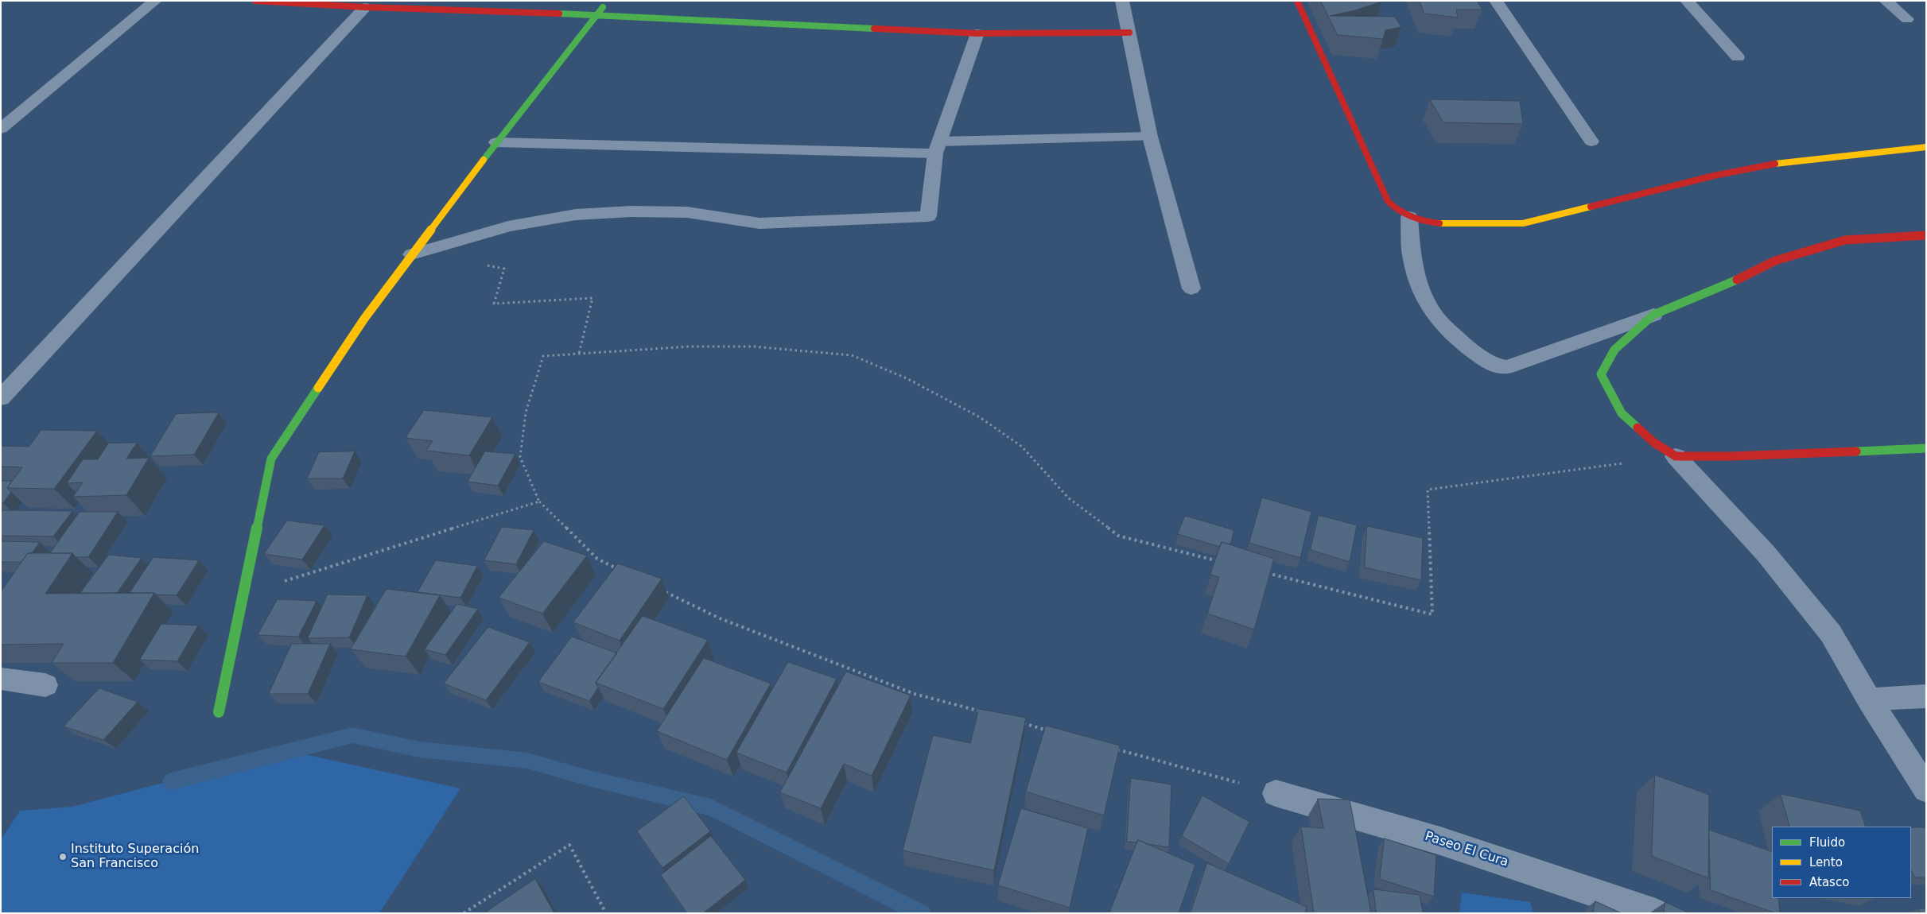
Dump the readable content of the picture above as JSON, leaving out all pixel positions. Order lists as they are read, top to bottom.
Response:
{
  "streets": {
    "street": ["Paseo El Cura"]
  },
  "places": ["Instituto Superación San Francisco"],
  "legend": ["Fluido", "Lento", "Atasco"]
}
